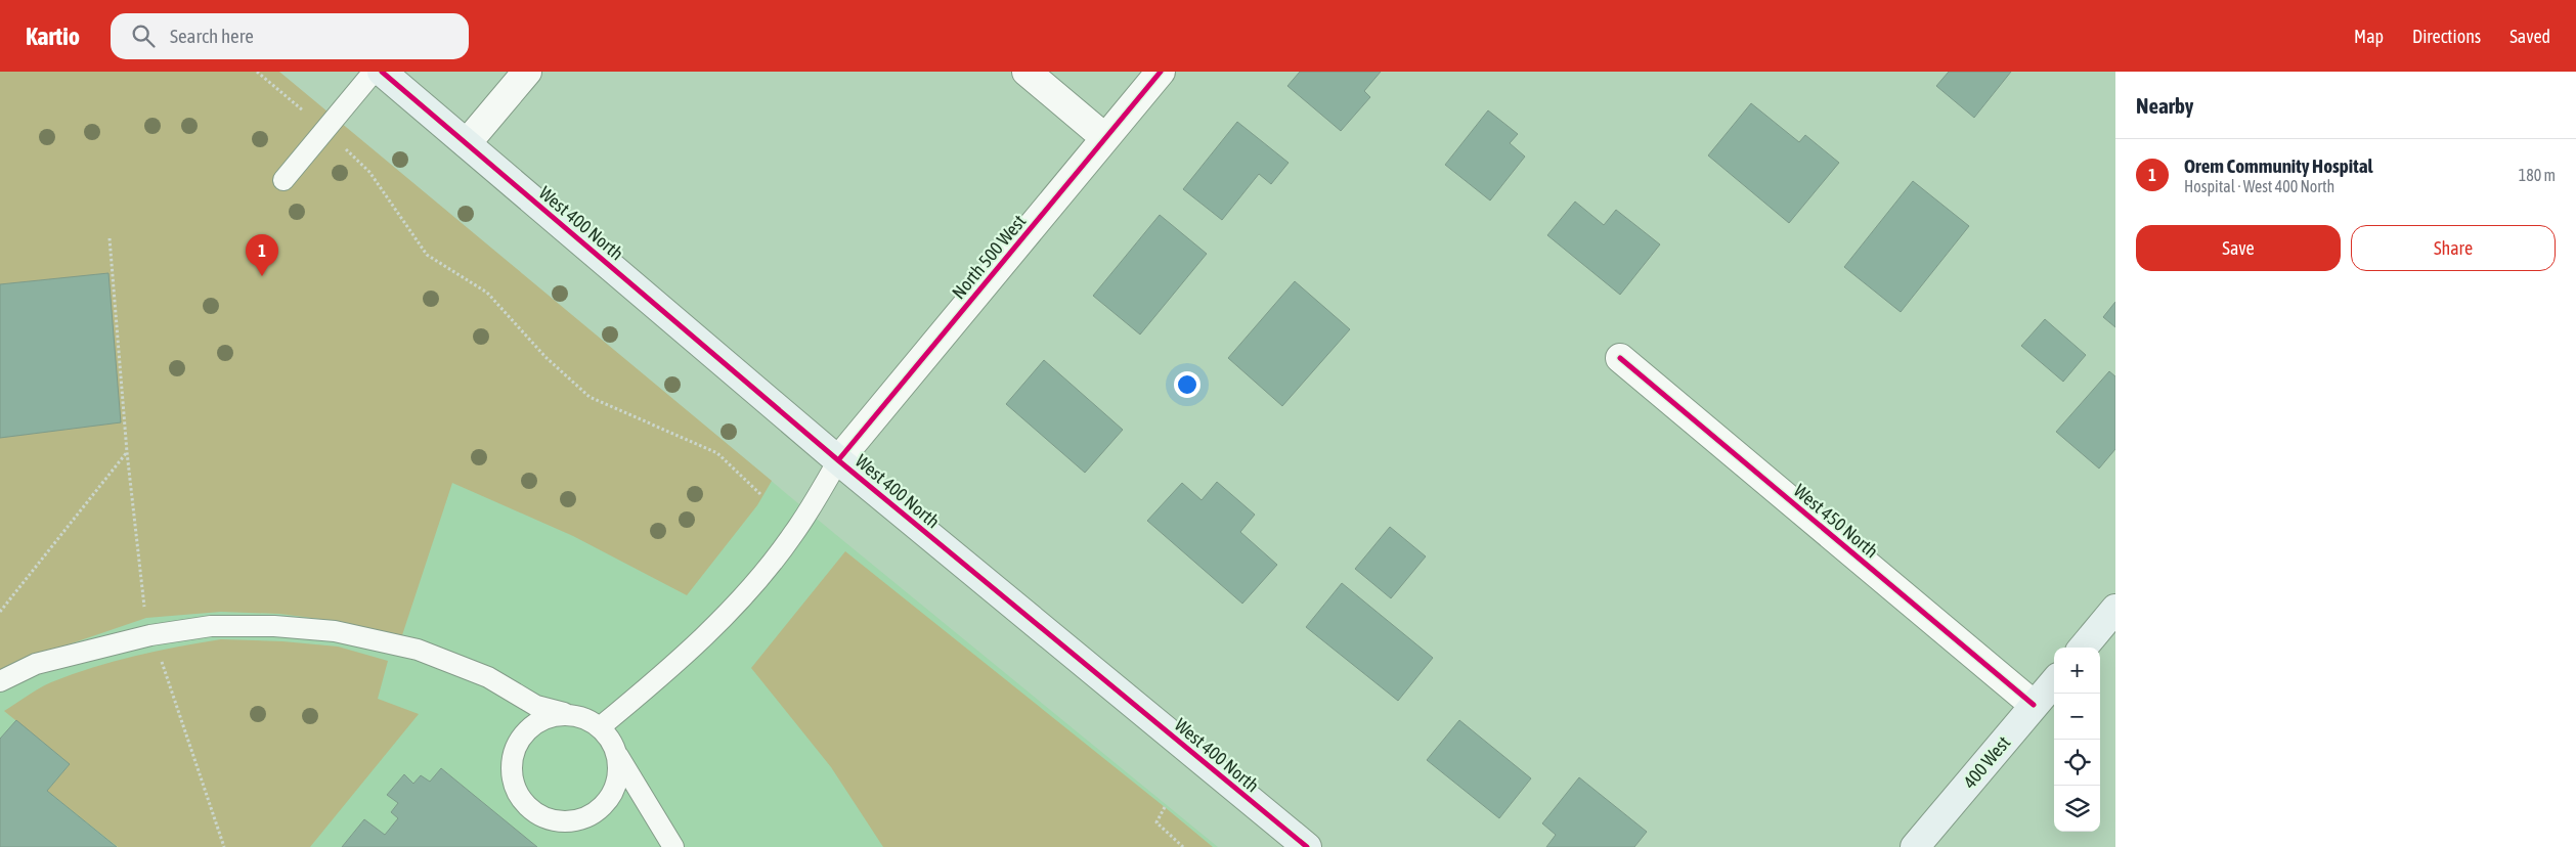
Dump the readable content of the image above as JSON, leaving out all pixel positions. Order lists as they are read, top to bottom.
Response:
{
  "streets": {
    "main road": ["West 400 North", "400 West"],
    "street": ["North 500 West", "West 450 North"]
  },
  "crossings": [
    ["West 400 North", "North 500 West"],
    ["West 450 North", "400 West"]
  ],
  "page": {
    "header": "Kartio",
    "search": "Search here",
    "nav": ["Map", "Directions", "Saved"],
    "heading": "Nearby",
    "list": [
      {
        "mark": "1",
        "name": "Orem Community Hospital",
        "note": "Hospital · West 400 North",
        "value": "180 m"
      }
    ],
    "buttons": ["Save", "Share"],
    "pins": "1",
    "map_buttons": ["+", "−"]
  }
}
